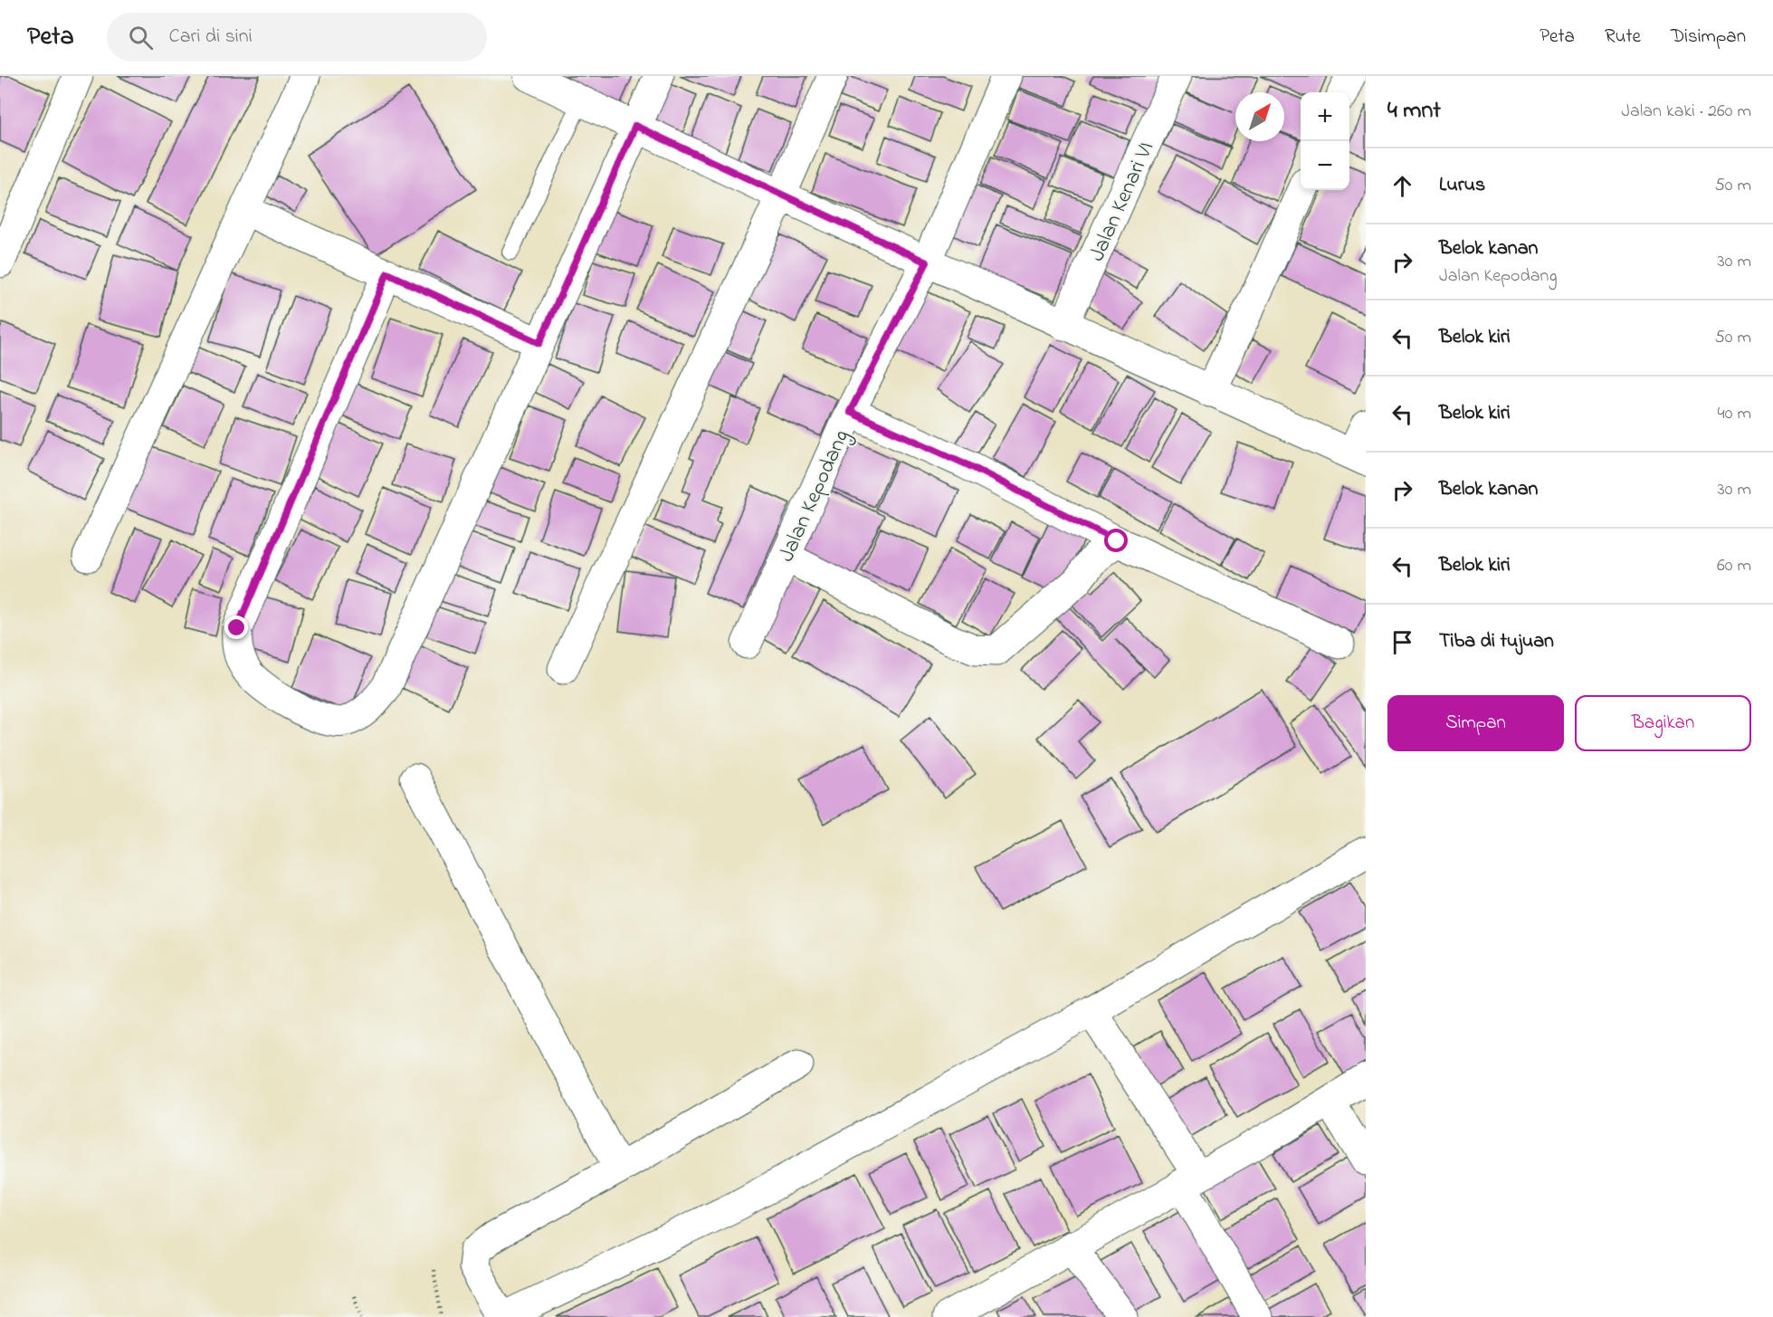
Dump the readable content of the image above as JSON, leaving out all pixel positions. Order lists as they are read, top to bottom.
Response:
{
  "streets": {
    "street": ["Jalan Kenari VI", "Jalan Kepodang"]
  },
  "north": "top right",
  "page": {
    "header": "Peta",
    "search": "Cari di sini",
    "nav": ["Peta", "Rute", "Disimpan"],
    "heading": ["4 mnt", "Jalan kaki · 260 m"],
    "map_buttons": ["+", "−"],
    "list": [
      ["Lurus", "50 m"],
      ["Belok kanan", "Jalan Kepodang", "30 m"],
      ["Belok kiri", "50 m"],
      ["Belok kiri", "40 m"],
      ["Belok kanan", "30 m"],
      ["Belok kiri", "60 m"],
      "Tiba di tujuan"
    ],
    "buttons": ["Simpan", "Bagikan"]
  }
}
